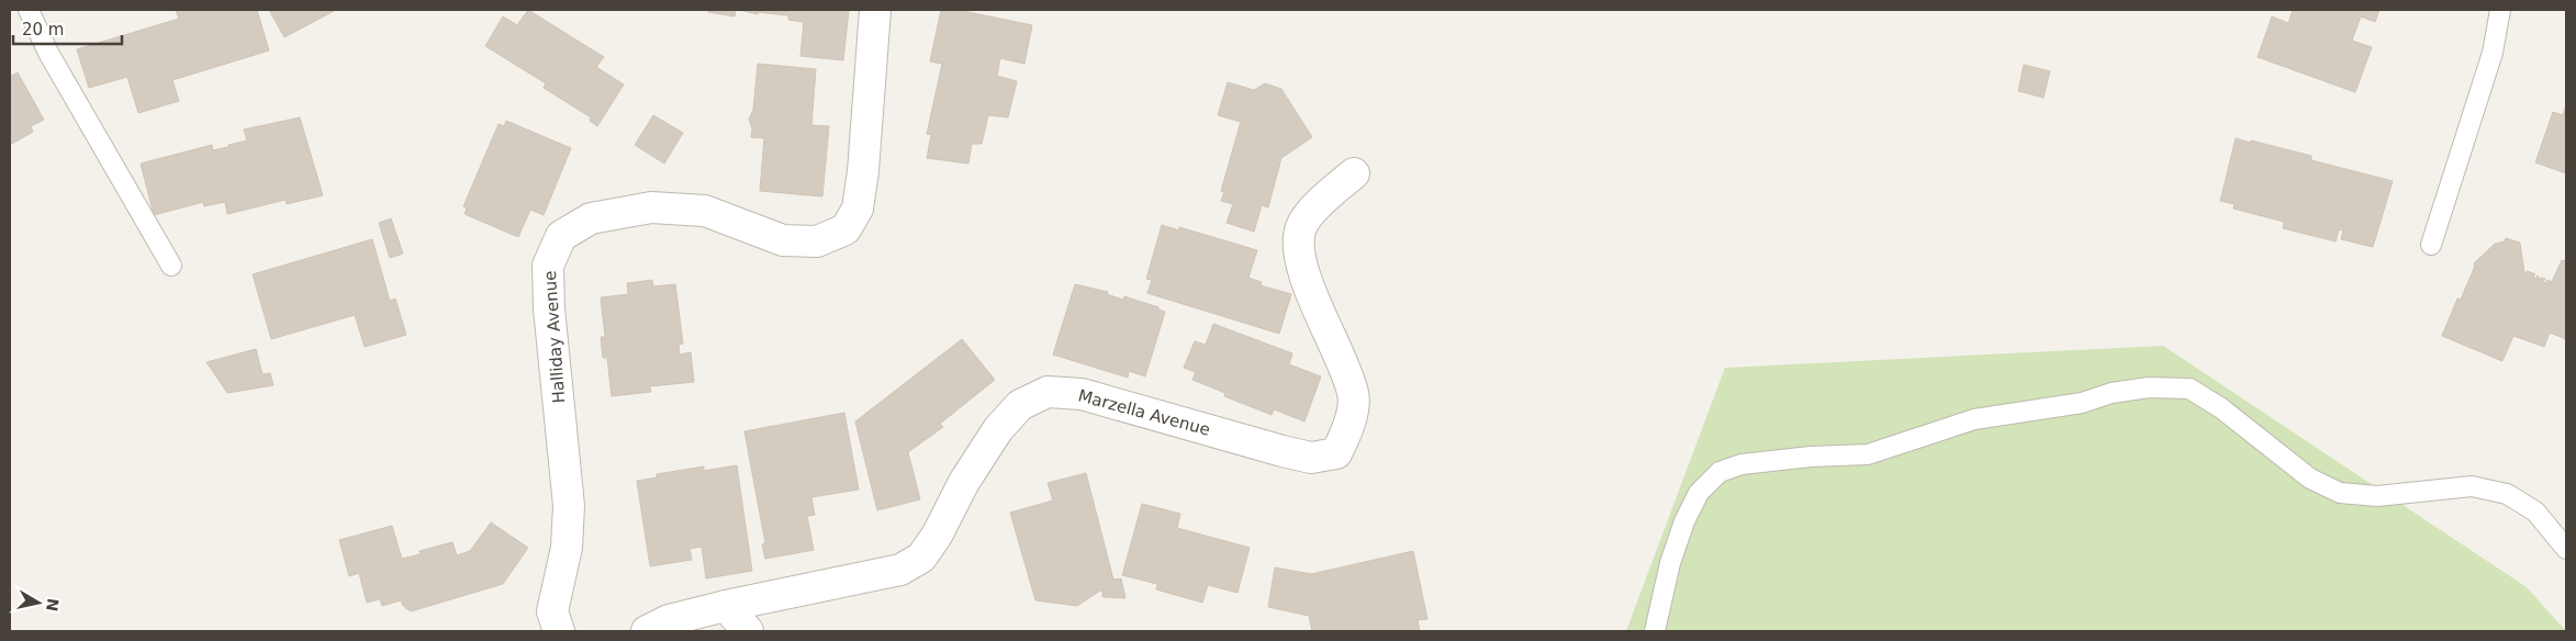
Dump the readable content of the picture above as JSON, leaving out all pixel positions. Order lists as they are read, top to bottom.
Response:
{
  "streets": {
    "street": ["Halliday Avenue", "Marzella Avenue"]
  },
  "scale_bar": "20 m",
  "north": "right"
}
